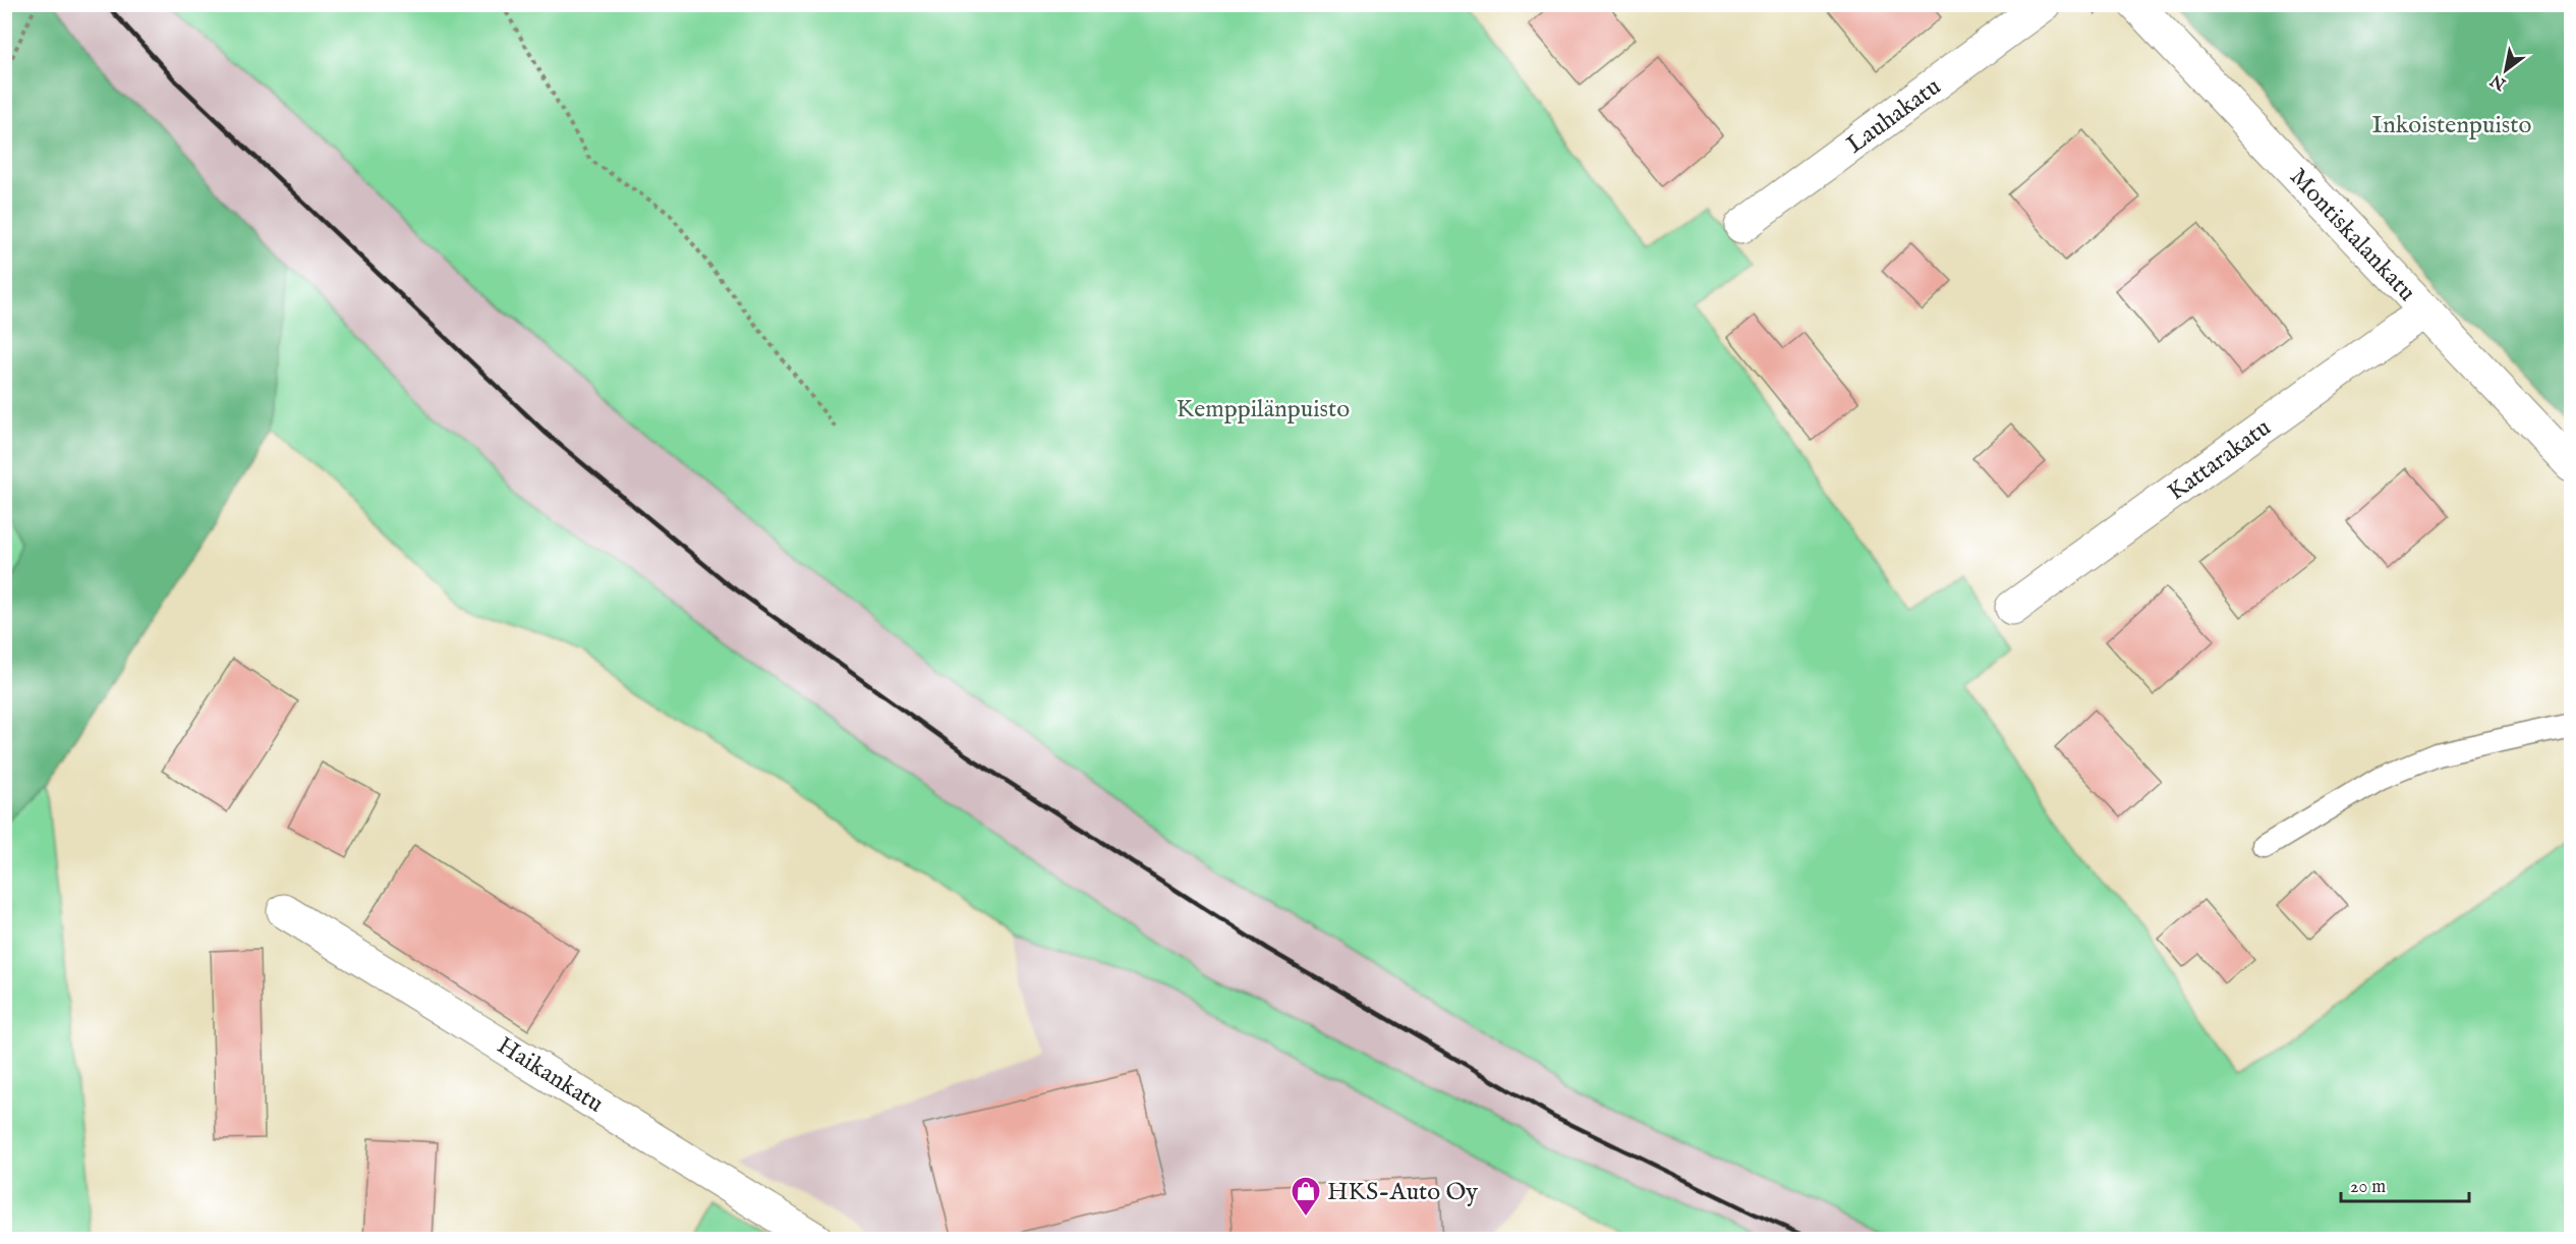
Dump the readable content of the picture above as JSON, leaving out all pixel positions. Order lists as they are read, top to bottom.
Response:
{
  "streets": {
    "street": [
      "Lauhakatu",
      "Montiskalankatu",
      "Kattarakatu",
      "Haikankatu"
    ]
  },
  "crossings": [
    ["Montiskalankatu", "Kattarakatu"]
  ],
  "parks": ["Inkoistenpuisto", "Kemppilänpuisto"],
  "places": {
    "shop": ["HKS-Auto Oy"]
  },
  "scale_bar": "20 m",
  "north": "bottom left"
}
